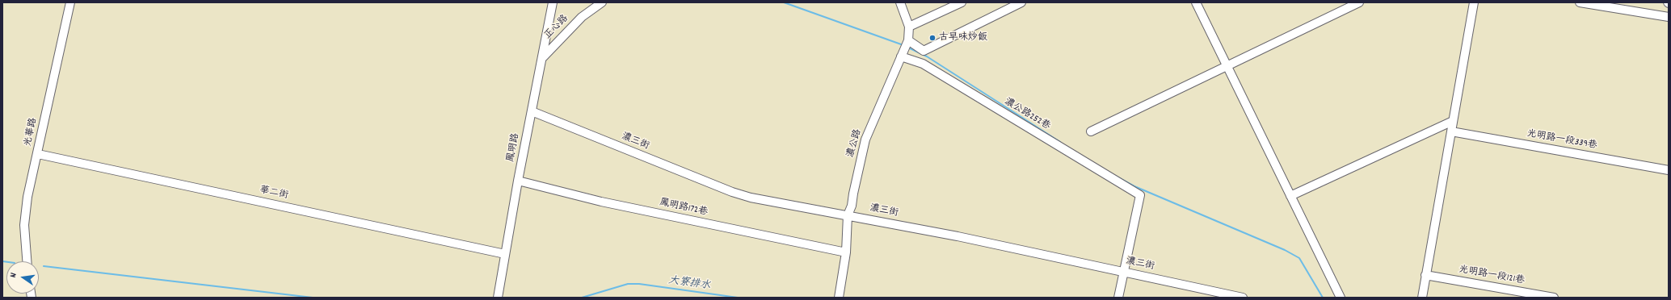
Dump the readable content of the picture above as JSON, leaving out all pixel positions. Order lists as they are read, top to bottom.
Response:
{
  "streets": {
    "street": [
      "正心路",
      "濃公路252巷",
      "光華路",
      "光明路一段339巷",
      "濃三街",
      "濃公路",
      "鳳明路",
      "華二街",
      "鳳明路172巷",
      "光明路一段121巷"
    ]
  },
  "crossings": [
    ["正心路", "鳳明路"],
    ["濃公路252巷", "濃三街"],
    ["濃公路252巷", "濃公路"],
    ["光華路", "華二街"],
    ["濃三街", "濃公路"],
    ["濃三街", "鳳明路"],
    ["濃公路", "鳳明路172巷"],
    ["鳳明路", "華二街"],
    ["鳳明路", "鳳明路172巷"]
  ],
  "water": ["大寮排水"],
  "places": ["古早味炒飯"],
  "north": "left"
}
